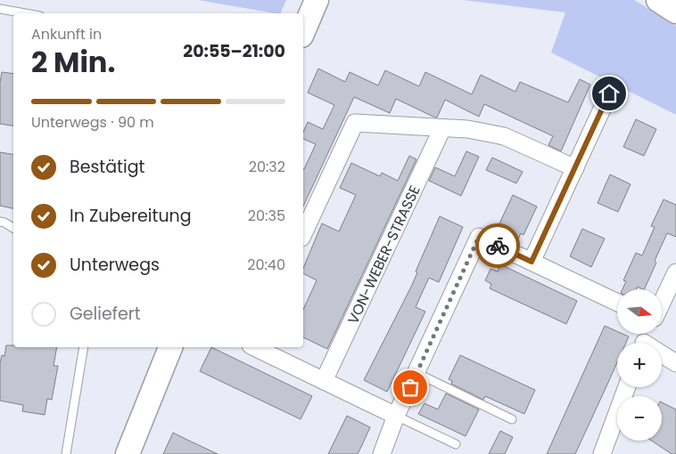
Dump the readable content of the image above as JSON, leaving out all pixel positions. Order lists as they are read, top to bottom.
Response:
{
  "streets": {
    "street": ["VON-WEBER-STRASSE"]
  },
  "north": "right",
  "page": {
    "heading": ["2 Min.", "Ankunft in", "20:55–21:00"],
    "bar": "Unterwegs · 90 m",
    "list": [
      ["Bestätigt", "20:32"],
      ["In Zubereitung", "20:35"],
      ["Unterwegs", "20:40"],
      "Geliefert"
    ],
    "map_buttons": ["+", "−"]
  }
}
